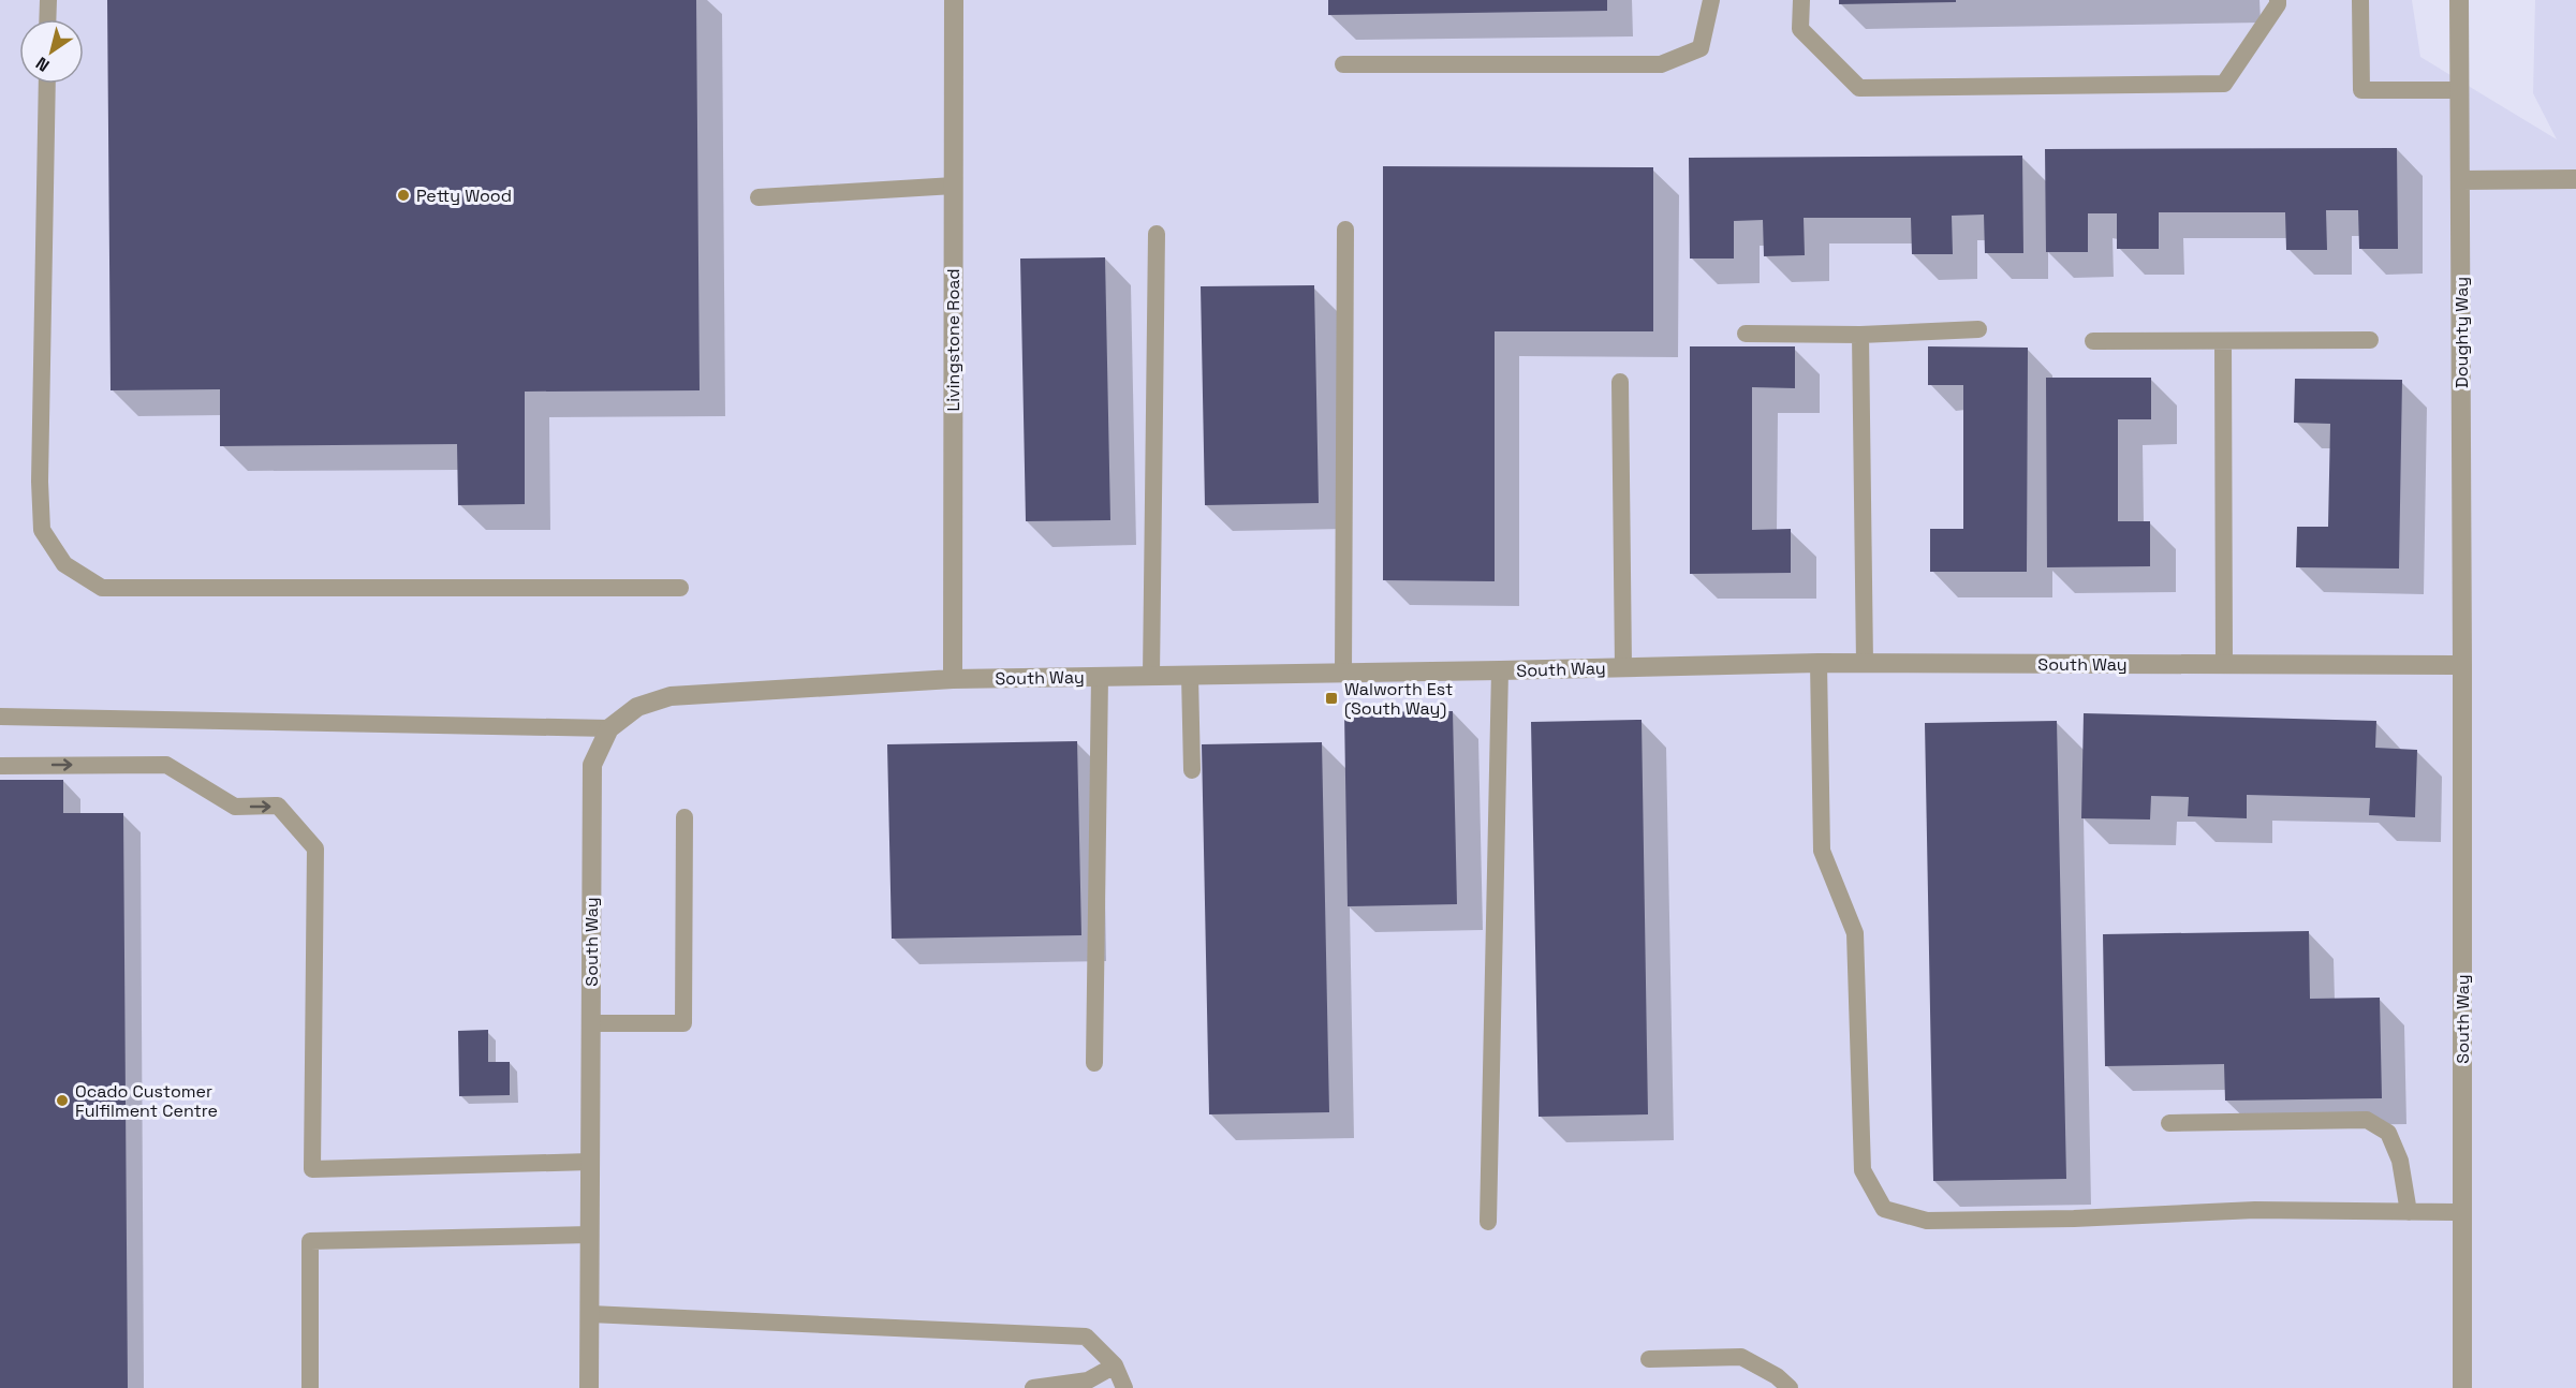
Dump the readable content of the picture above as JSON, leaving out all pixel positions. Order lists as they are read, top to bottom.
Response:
{
  "streets": {
    "street": ["Doughty Way", "Livingstone Road", "South Way"]
  },
  "crossings": [
    ["Doughty Way", "South Way"],
    ["Livingstone Road", "South Way"]
  ],
  "places": {
    "other": ["Petty Wood", "Ocado Customer Fulfilment Centre"],
    "transit": ["Walworth Est (South Way)"]
  },
  "north": "bottom left"
}
